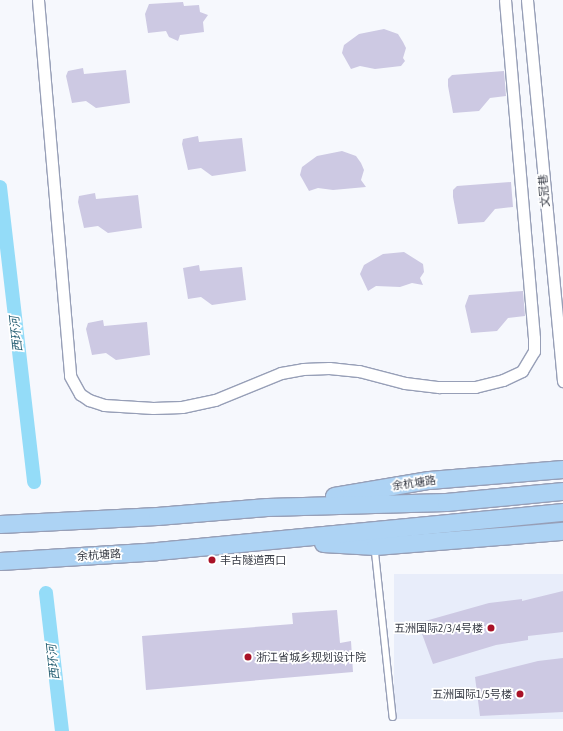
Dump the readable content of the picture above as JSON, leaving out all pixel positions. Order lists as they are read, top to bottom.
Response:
{
  "streets": {
    "main road": ["余杭塘路"],
    "street": ["文冠巷"]
  },
  "water": ["西环河"],
  "places": [
    "丰古隧道西口",
    "五洲国际2/3/4号楼",
    "浙江省城乡规划设计院",
    "五洲国际1/5号楼"
  ]
}
